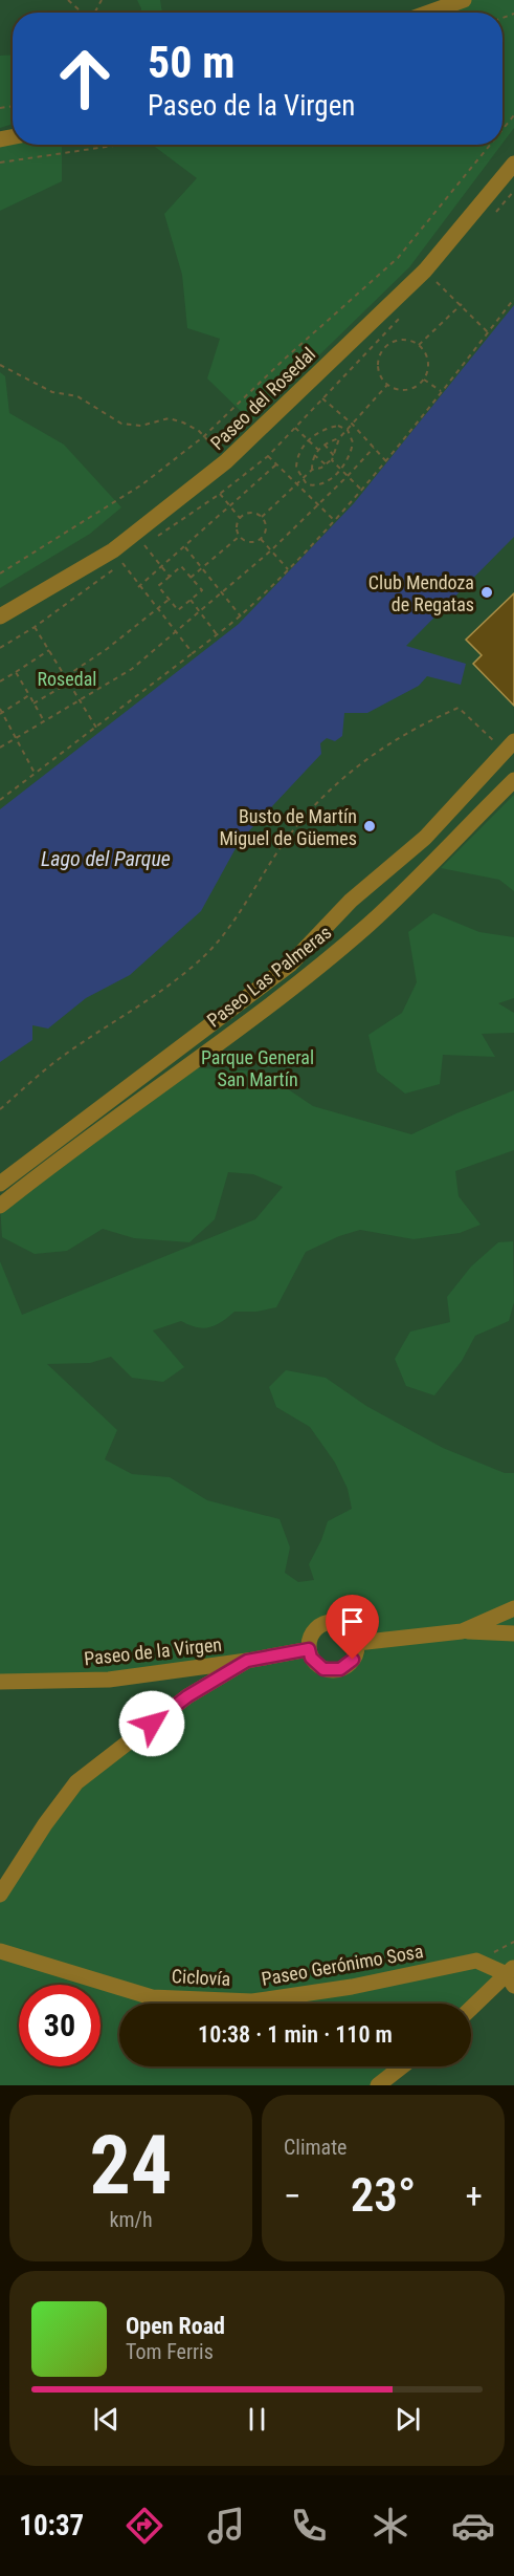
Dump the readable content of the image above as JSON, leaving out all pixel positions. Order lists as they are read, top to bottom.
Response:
{
  "streets": {
    "street": [
      "Paseo del Rosedal",
      "Paseo Las Palmeras",
      "Paseo de la Virgen",
      "Paseo Gerónimo Sosa"
    ]
  },
  "water": ["Lago del Parque"],
  "parks": ["Rosedal", "Parque General San Martín"],
  "places": ["Club Mendoza de Regatas", "Busto de Martín Miguel de Güemes"],
  "page": {
    "turn": ["50 m", "Paseo de la Virgen"],
    "limit": "30",
    "trip": "10:38 · 1 min · 110 m",
    "tile": [
      ["24", "km/h"],
      "Climate"
    ],
    "heat": ["−", "23°", "+"],
    "song": ["Open Road", "Tom Ferris"],
    "tabs": "10:37"
  }
}
